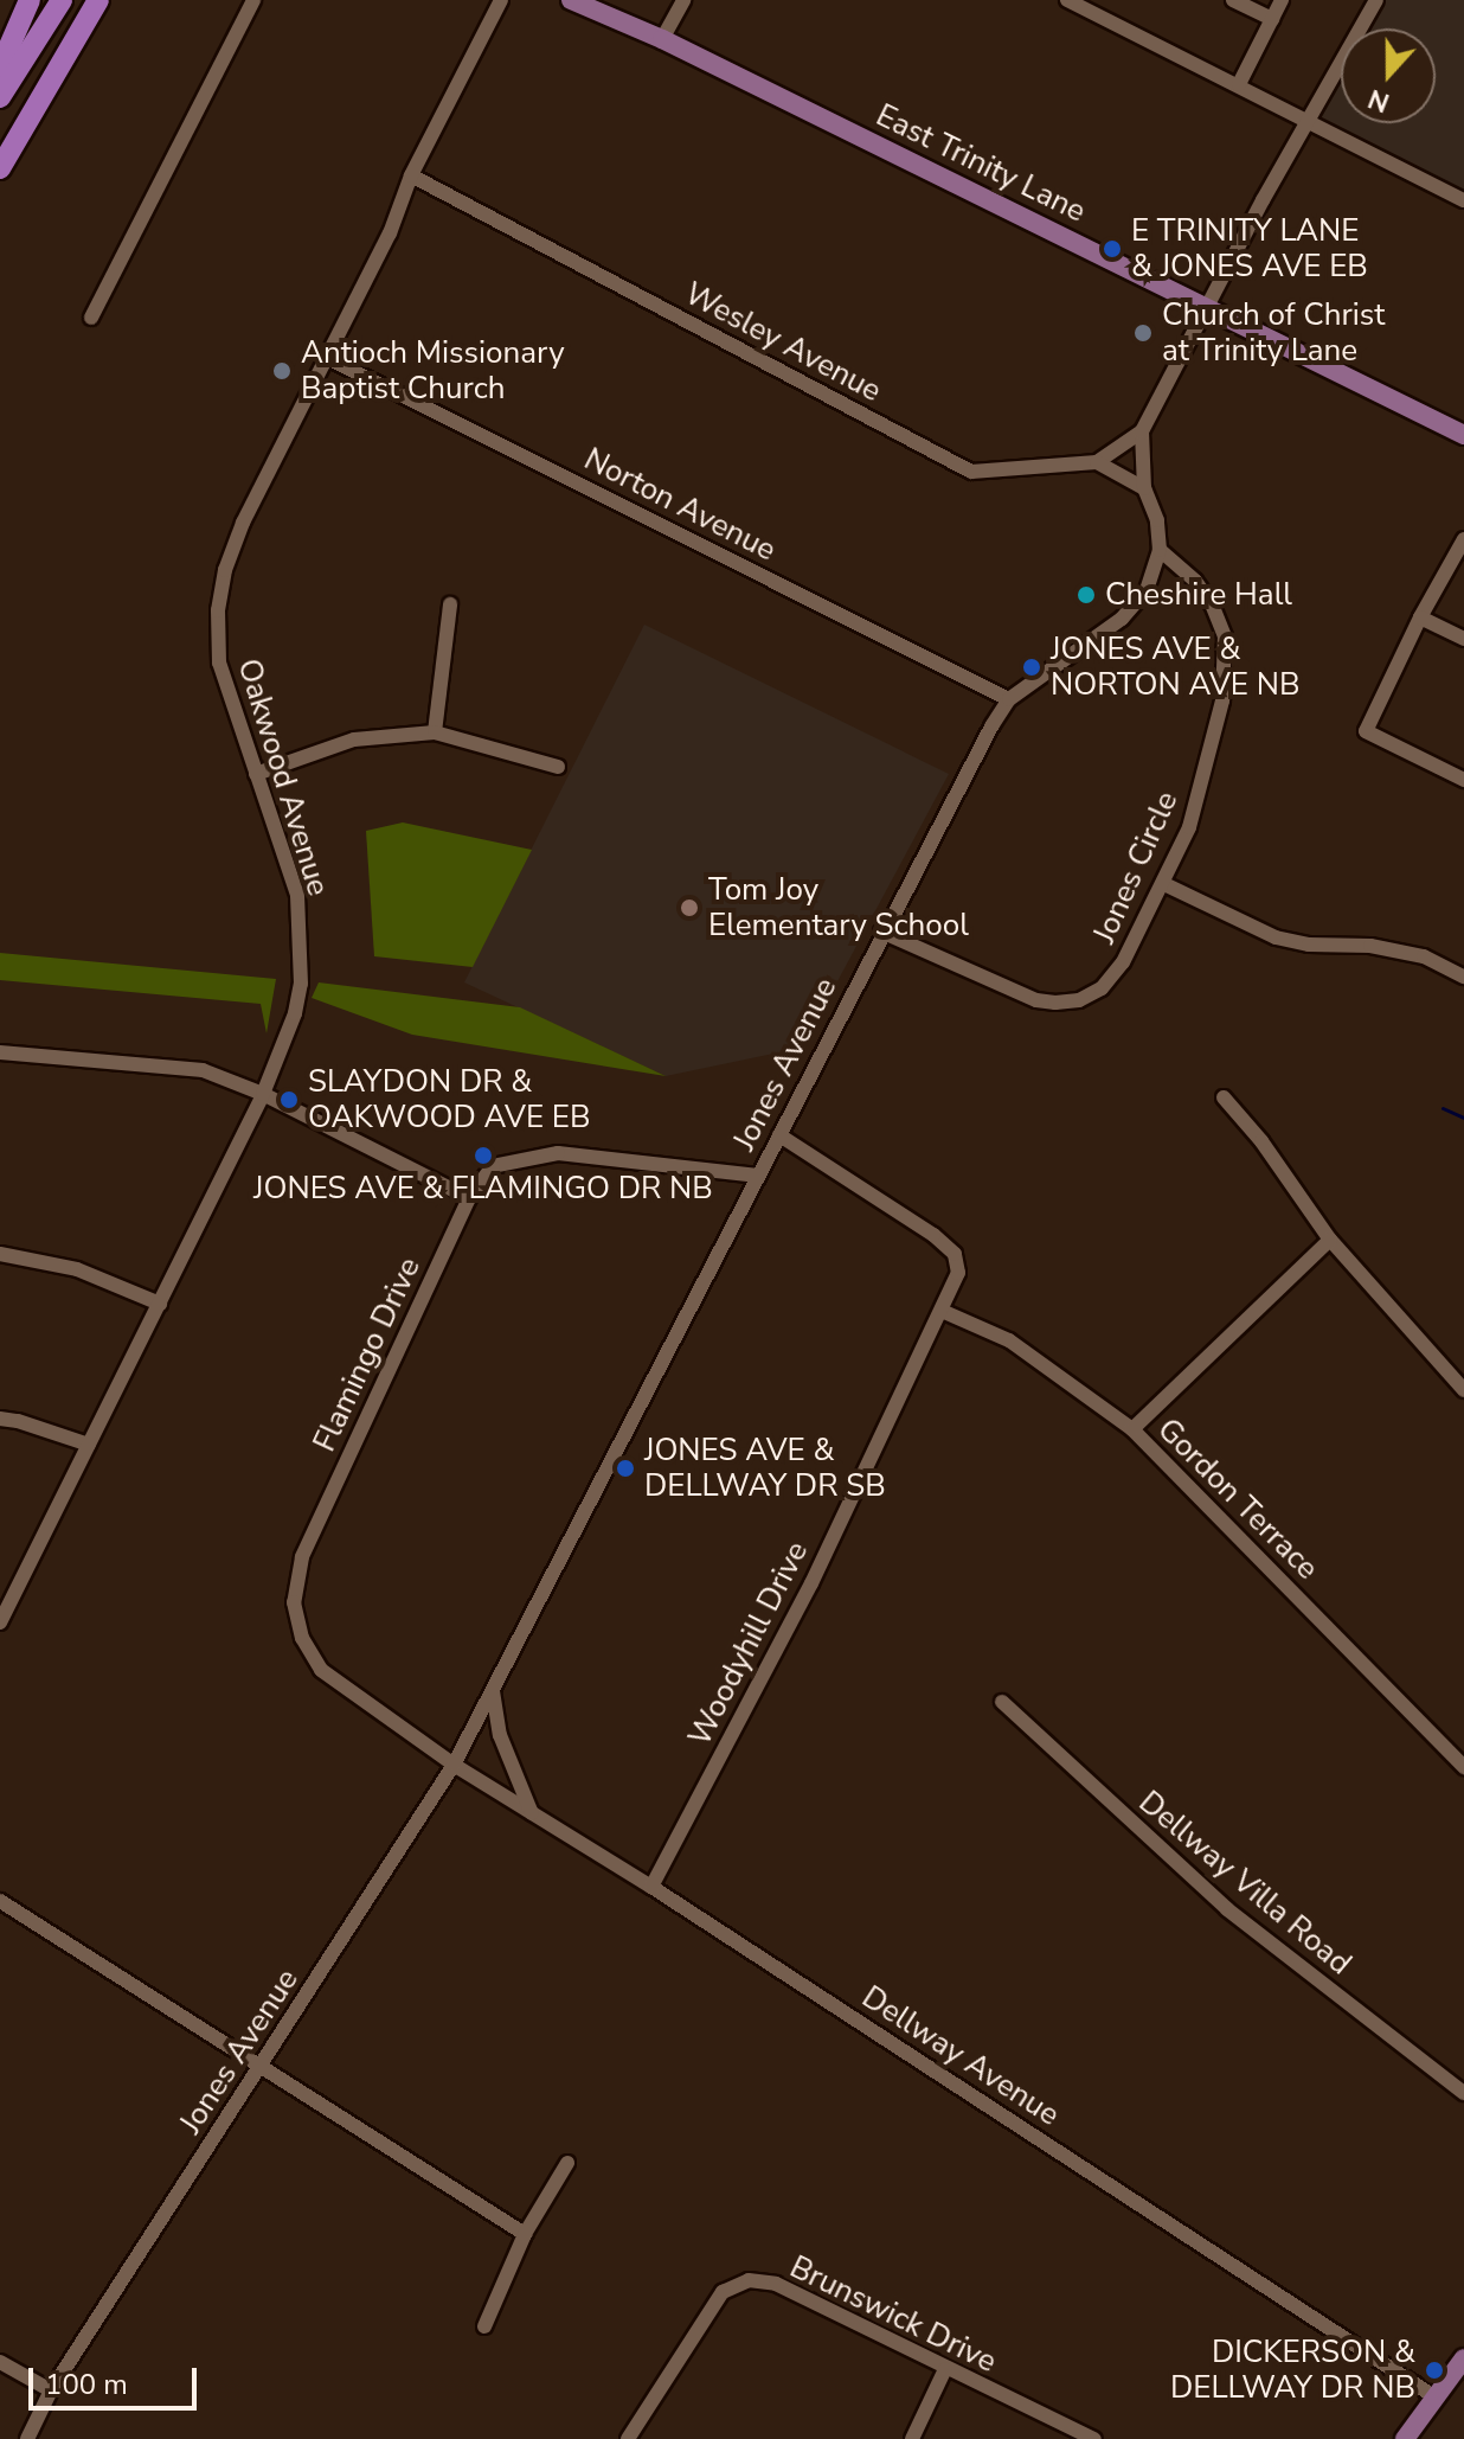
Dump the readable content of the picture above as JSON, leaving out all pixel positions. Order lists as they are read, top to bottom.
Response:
{
  "streets": {
    "main road": ["East Trinity Lane"],
    "street": [
      "Wesley Avenue",
      "Norton Avenue",
      "Oakwood Avenue",
      "Jones Circle",
      "Jones Avenue",
      "Flamingo Drive",
      "Gordon Terrace",
      "Woodyhill Drive",
      "Dellway Villa Road",
      "Dellway Avenue",
      "Brunswick Drive"
    ]
  },
  "crossings": [
    ["Wesley Avenue", "Oakwood Avenue"],
    ["Norton Avenue", "Oakwood Avenue"],
    ["Norton Avenue", "Jones Avenue"],
    ["Jones Circle", "Jones Avenue"],
    ["Jones Avenue", "Flamingo Drive"],
    ["Jones Avenue", "Woodyhill Drive"],
    ["Jones Avenue", "Dellway Avenue"],
    ["Flamingo Drive", "Dellway Avenue"],
    ["Gordon Terrace", "Woodyhill Drive"],
    ["Woodyhill Drive", "Dellway Avenue"]
  ],
  "places": [
    "E TRINITY LANE & JONES AVE EB",
    "Church of Christ at Trinity Lane",
    "Antioch Missionary Baptist Church",
    "Cheshire Hall",
    "JONES AVE & NORTON AVE NB",
    "Tom Joy Elementary School",
    "SLAYDON DR & OAKWOOD AVE EB",
    "JONES AVE & FLAMINGO DR NB",
    "JONES AVE & DELLWAY DR SB",
    "DICKERSON & DELLWAY DR NB"
  ],
  "scale_bar": "100 m",
  "north": "bottom"
}
